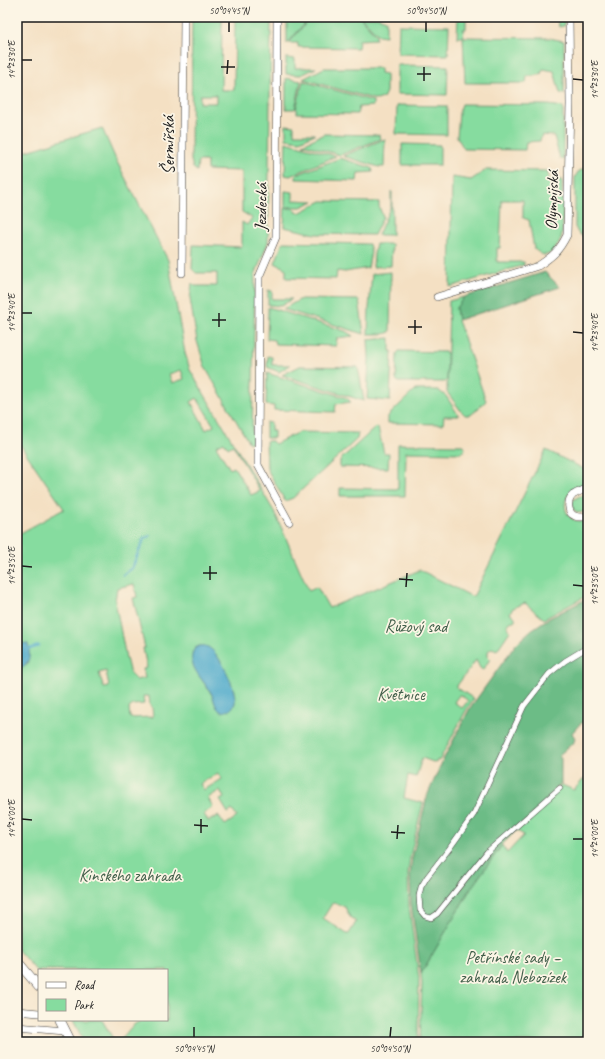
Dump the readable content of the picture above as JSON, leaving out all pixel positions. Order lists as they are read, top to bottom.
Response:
{
  "streets": {
    "street": ["Šermířská", "Olympijská", "Jezdecká"]
  },
  "parks": [
    "Růžový sad",
    "Květnice",
    "Kinského zahrada",
    "Petřínské sady – zahrada Nebozízek"
  ],
  "legend": ["Road", "Park"],
  "coordinates": [
    "50°04'45\"N",
    "50°04'50\"N",
    "14°23'30\"E",
    "14°23'40\"E",
    "14°23'50\"E",
    "14°24'00\"E"
  ]
}
